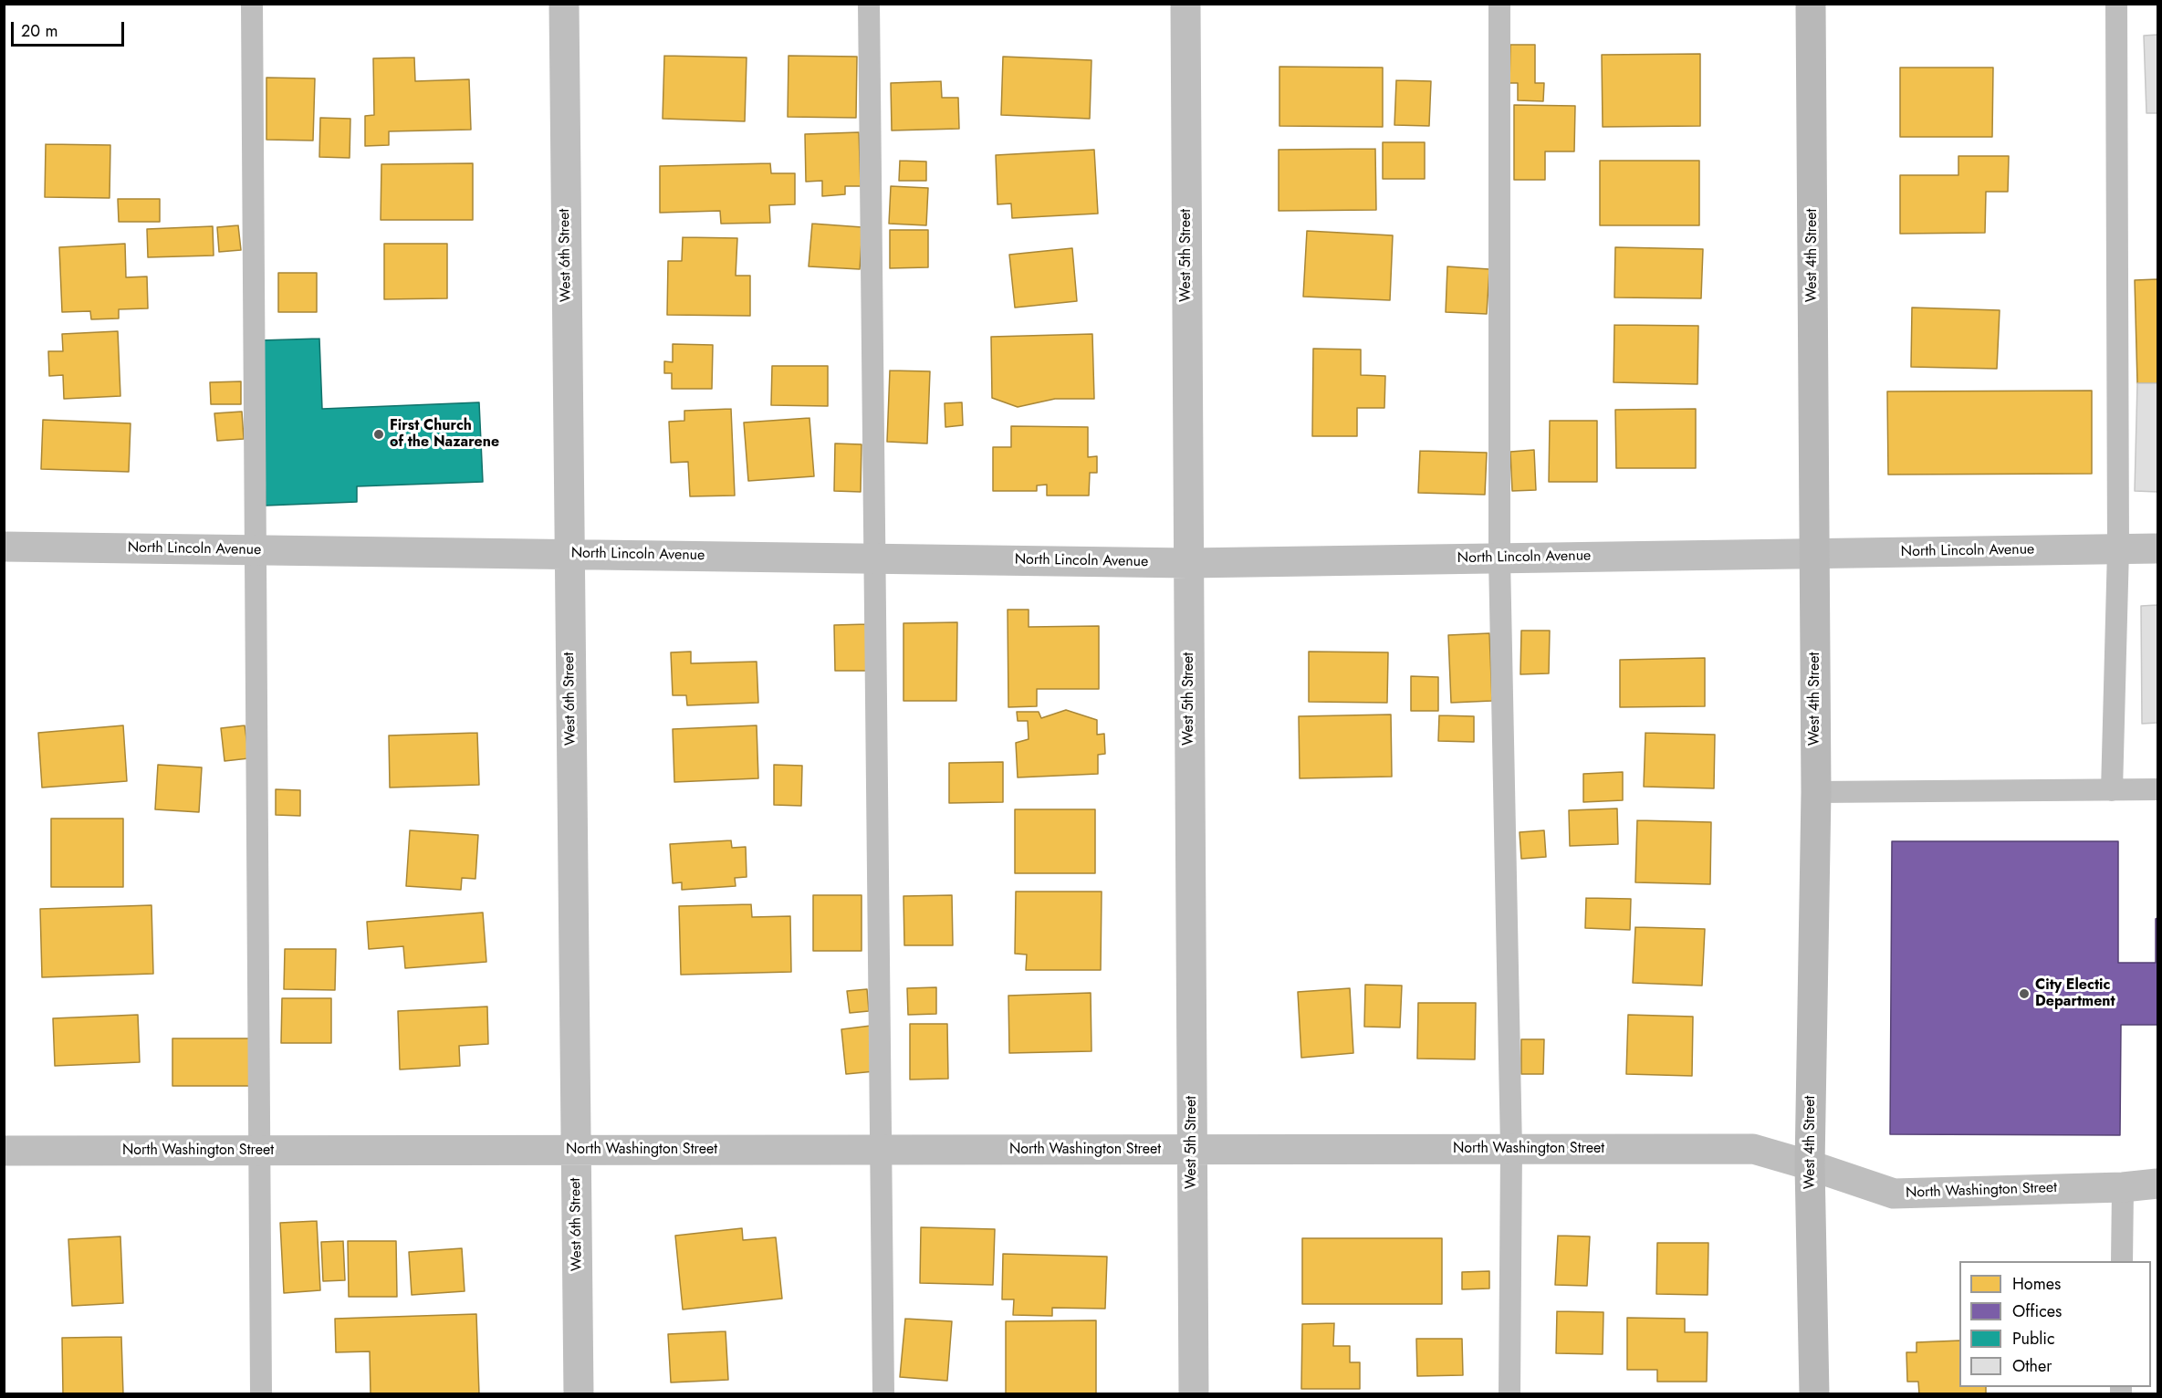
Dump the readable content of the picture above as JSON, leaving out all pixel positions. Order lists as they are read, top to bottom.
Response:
{
  "streets": {
    "main road": ["West 4th Street"],
    "street": [
      "West 6th Street",
      "West 5th Street",
      "North Lincoln Avenue",
      "North Washington Street"
    ]
  },
  "crossings": [
    ["West 6th Street", "North Lincoln Avenue"],
    ["West 6th Street", "North Washington Street"],
    ["West 5th Street", "North Lincoln Avenue"],
    ["West 5th Street", "North Washington Street"],
    ["West 4th Street", "North Lincoln Avenue"],
    ["West 4th Street", "North Washington Street"]
  ],
  "places": ["First Church of the Nazarene", "City Electic Department"],
  "legend": [
    "Homes",
    "Offices",
    "Public",
    "Other"
  ],
  "scale_bar": "20 m"
}
